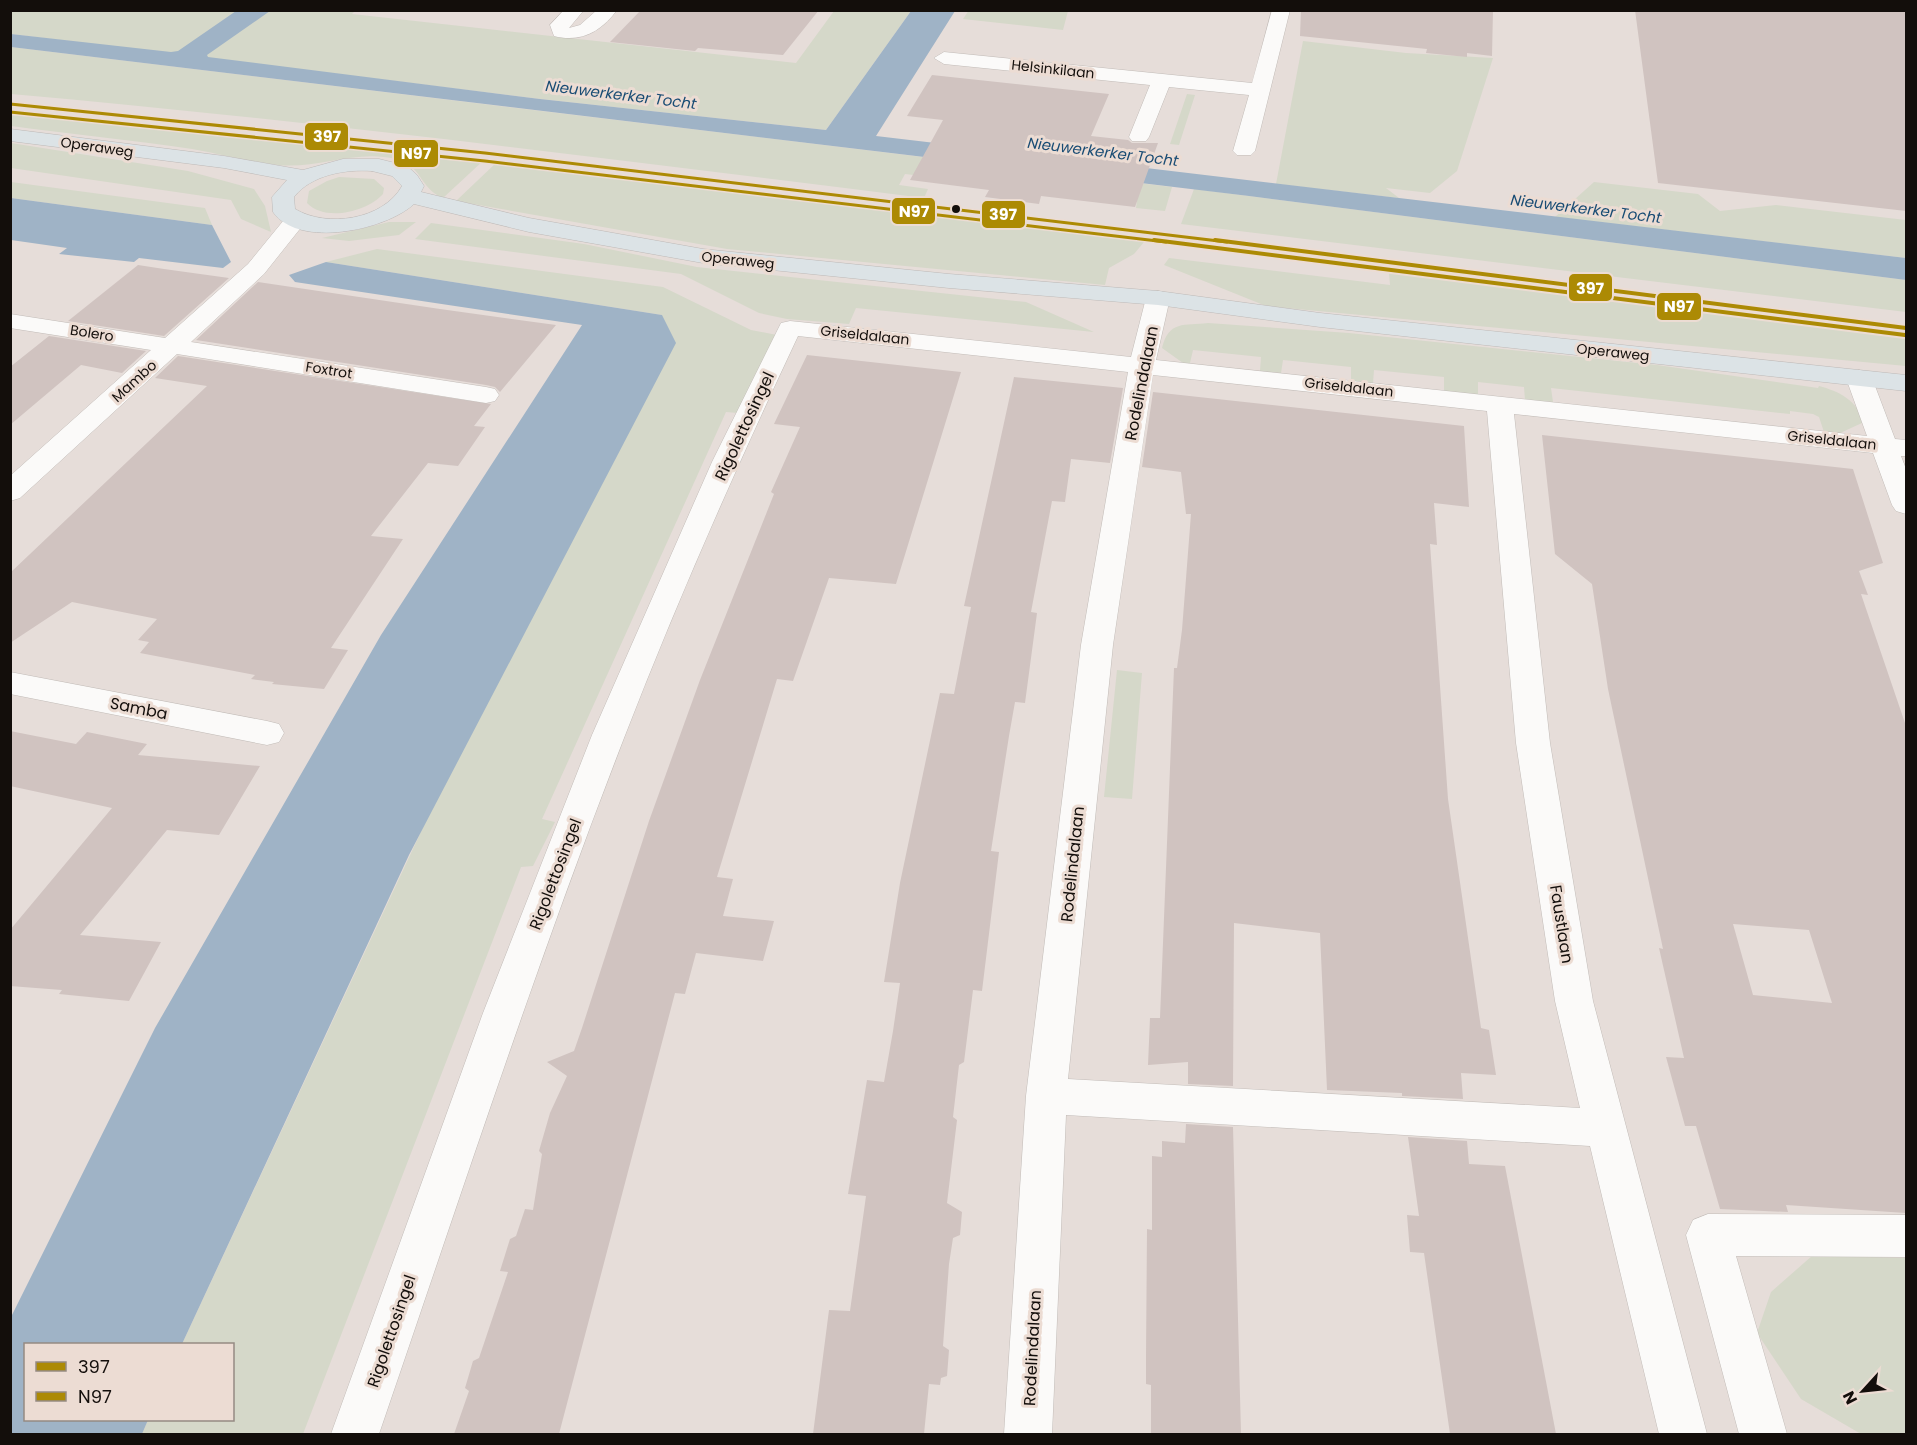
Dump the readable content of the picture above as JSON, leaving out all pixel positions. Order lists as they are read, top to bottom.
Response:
{
  "streets": {
    "main road": ["Operaweg"],
    "street": [
      "Helsinkilaan",
      "Bolero",
      "Griseldalaan",
      "Foxtrot",
      "Mambo",
      "Rodelindalaan",
      "Rigolettosingel",
      "Samba",
      "Faustlaan"
    ]
  },
  "crossings": [
    ["Operaweg", "Rodelindalaan"],
    ["Bolero", "Foxtrot"],
    ["Bolero", "Mambo"],
    ["Griseldalaan", "Rodelindalaan"],
    ["Griseldalaan", "Rigolettosingel"],
    ["Griseldalaan", "Faustlaan"],
    ["Foxtrot", "Mambo"]
  ],
  "water": ["Nieuwerkerker Tocht"],
  "lines": ["transit line 397", "transit line N97"],
  "legend": ["397", "N97"],
  "north": "bottom left"
}
